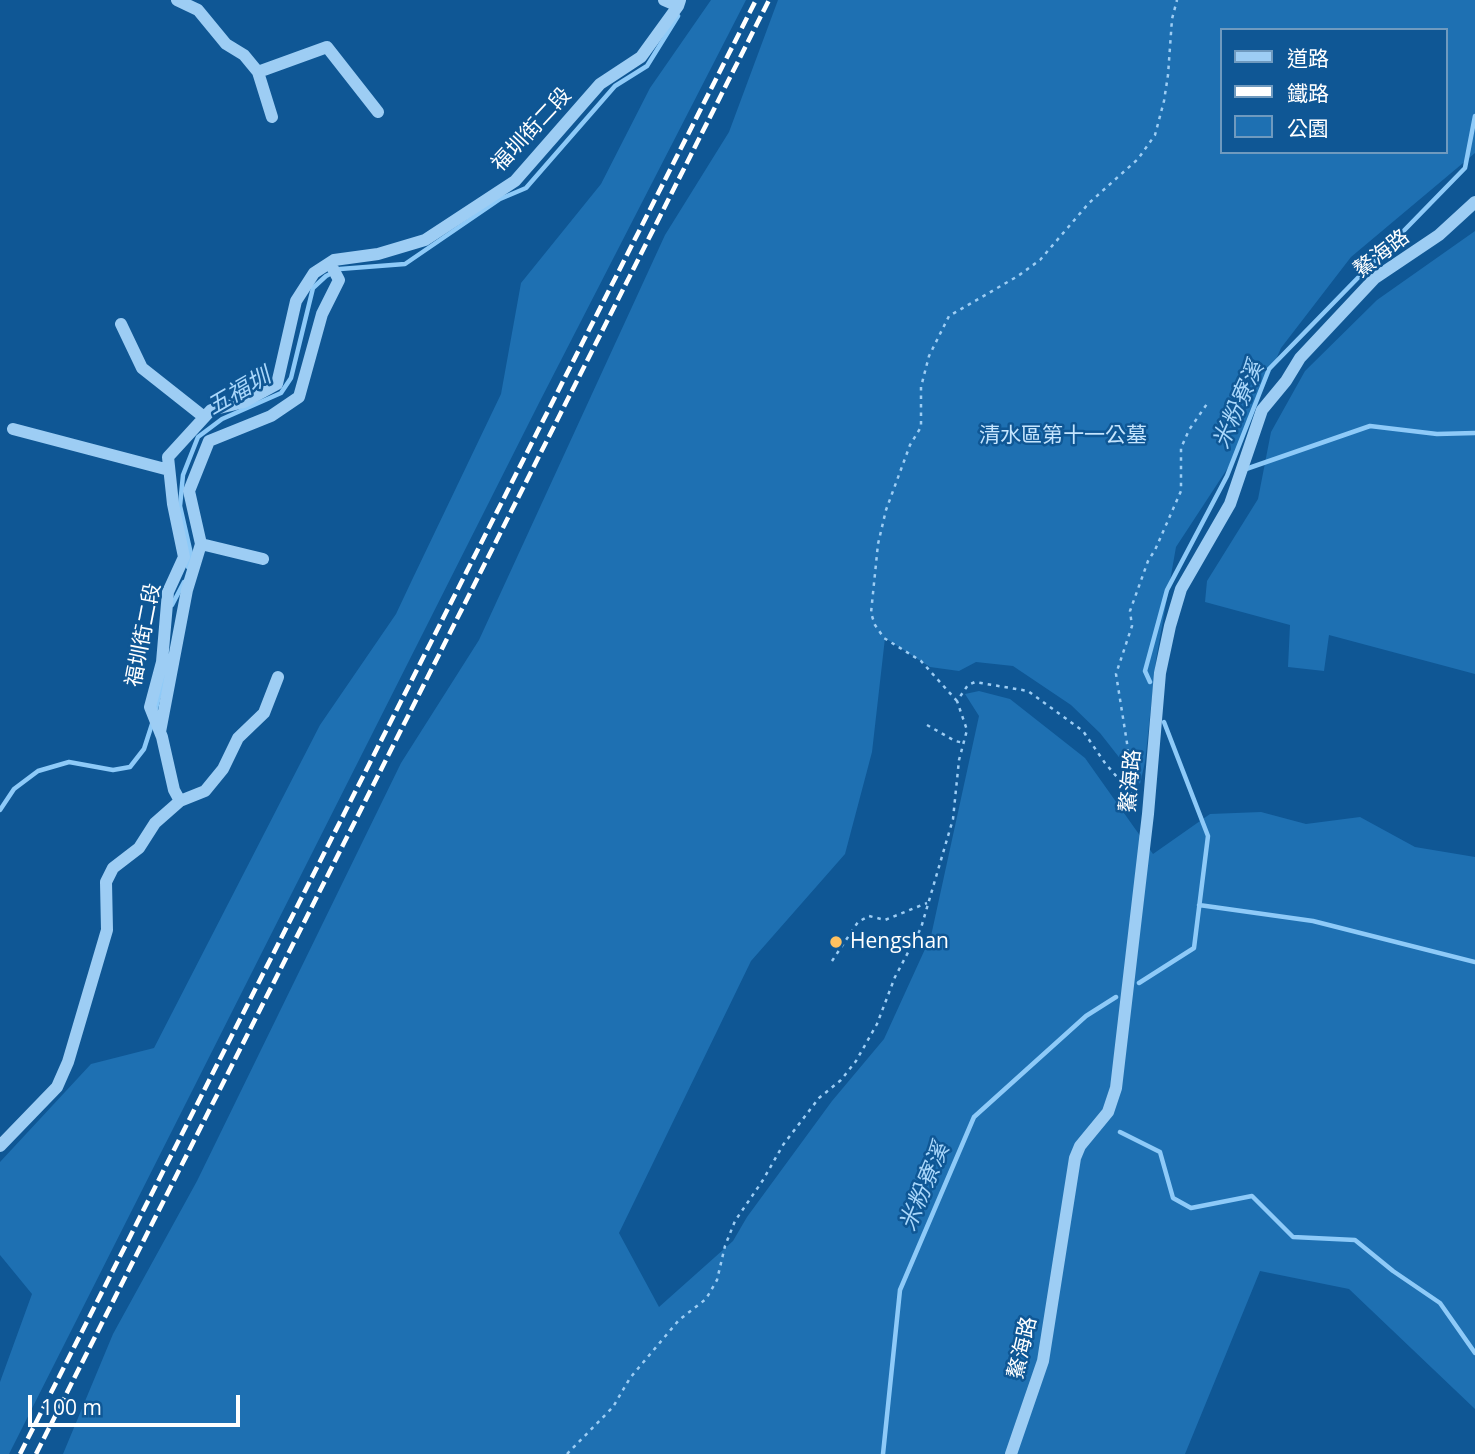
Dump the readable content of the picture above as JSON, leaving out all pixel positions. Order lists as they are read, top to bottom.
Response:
{
  "streets": {
    "lane": ["福圳街二段", "鰲海路"]
  },
  "water": ["五福圳", "米粉寮溪"],
  "parks": ["清水區第十一公墓"],
  "places": ["Hengshan"],
  "legend": ["道路", "鐵路", "公園"],
  "scale_bar": "100 m"
}
